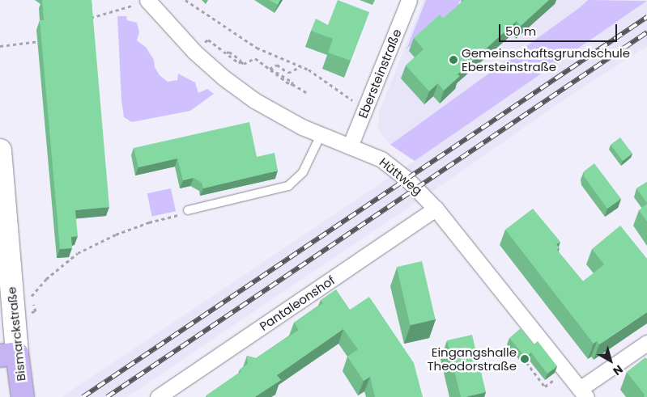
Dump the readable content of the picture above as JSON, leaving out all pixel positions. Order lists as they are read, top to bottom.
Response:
{
  "streets": {
    "main road": ["Bismarckstraße"],
    "street": ["Ebersteinstraße", "Hüttweg", "Pantaleonshof"]
  },
  "crossings": [
    ["Ebersteinstraße", "Hüttweg"],
    ["Hüttweg", "Pantaleonshof"]
  ],
  "places": ["Gemeinschaftsgrundschule Ebersteinstraße", "Eingangshalle Theodorstraße"],
  "scale_bar": "50 m",
  "north": "bottom right"
}
